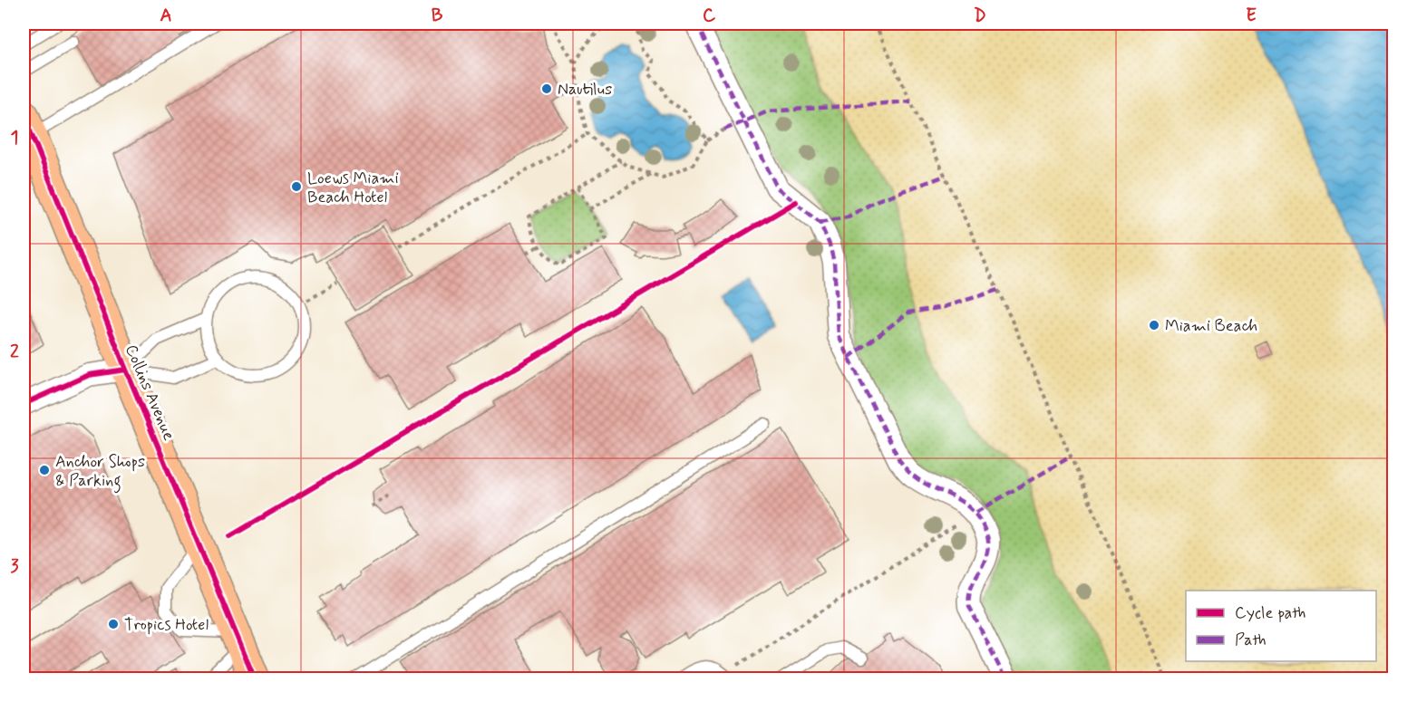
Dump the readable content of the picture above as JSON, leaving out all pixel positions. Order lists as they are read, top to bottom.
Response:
{
  "streets": {
    "main road": ["Collins Avenue"]
  },
  "places": [
    "Nautilus",
    "Loews Miami Beach Hotel",
    "Miami Beach",
    "Anchor Shops & Parking",
    "Tropics Hotel"
  ],
  "legend": ["Cycle path", "Path"],
  "grid": {
    "columns": [
      "A",
      "B",
      "C",
      "D",
      "E"
    ],
    "rows": ["1", "2", "3"]
  }
}
